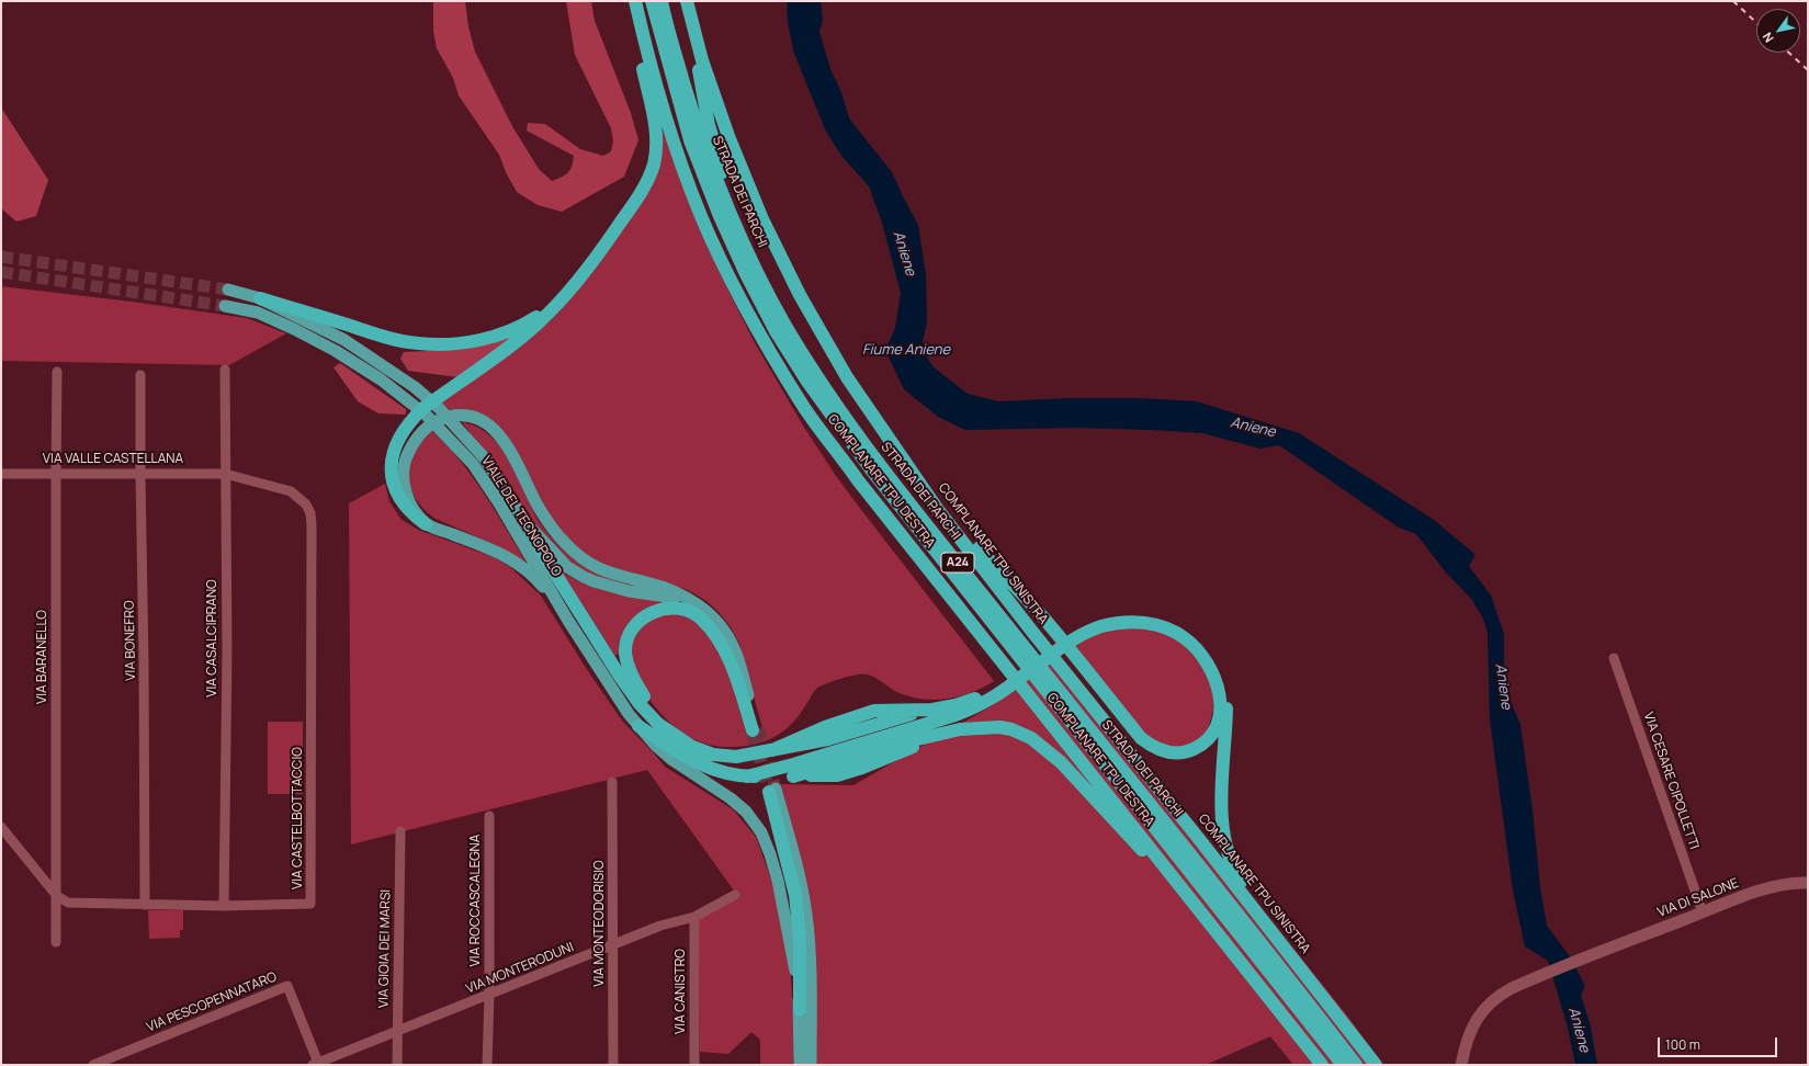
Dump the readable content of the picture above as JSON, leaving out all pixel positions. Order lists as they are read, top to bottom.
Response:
{
  "streets": {
    "highway": [
      "STRADA DEI PARCHI",
      "COMPLANARE TPU DESTRA",
      "VIALE DEL TECNOPOLO",
      "COMPLANARE TPU SINISTRA",
      "A24"
    ],
    "street": [
      "VIA VALLE CASTELLANA",
      "VIA CASALCIPRANO",
      "VIA BONEFRO",
      "VIA BARANELLO",
      "VIA CESARE CIPOLLETTI",
      "VIA CASTELBOTTACCIO",
      "VIA DI SALONE",
      "VIA ROCCASCALEGNA",
      "VIA MONTEODORISIO",
      "VIA GIOIA DEI MARSI",
      "VIA MONTERODUNI",
      "VIA CANISTRO",
      "VIA PESCOPENNATARO"
    ]
  },
  "crossings": [
    ["VIA VALLE CASTELLANA", "VIA CASALCIPRANO"],
    ["VIA VALLE CASTELLANA", "VIA BONEFRO"],
    ["VIA VALLE CASTELLANA", "VIA BARANELLO"],
    ["VIA VALLE CASTELLANA", "VIA CASTELBOTTACCIO"],
    ["VIA CASALCIPRANO", "VIA CASTELBOTTACCIO"],
    ["VIA BONEFRO", "VIA CASTELBOTTACCIO"],
    ["VIA BARANELLO", "VIA CASTELBOTTACCIO"],
    ["VIA CESARE CIPOLLETTI", "VIA DI SALONE"],
    ["VIA ROCCASCALEGNA", "VIA MONTERODUNI"],
    ["VIA MONTEODORISIO", "VIA MONTERODUNI"],
    ["VIA GIOIA DEI MARSI", "VIA MONTERODUNI"],
    ["VIA MONTERODUNI", "VIA CANISTRO"],
    ["VIA MONTERODUNI", "VIA PESCOPENNATARO"]
  ],
  "water": ["Aniene", "Fiume Aniene"],
  "scale_bar": "100 m",
  "north": "bottom left"
}
